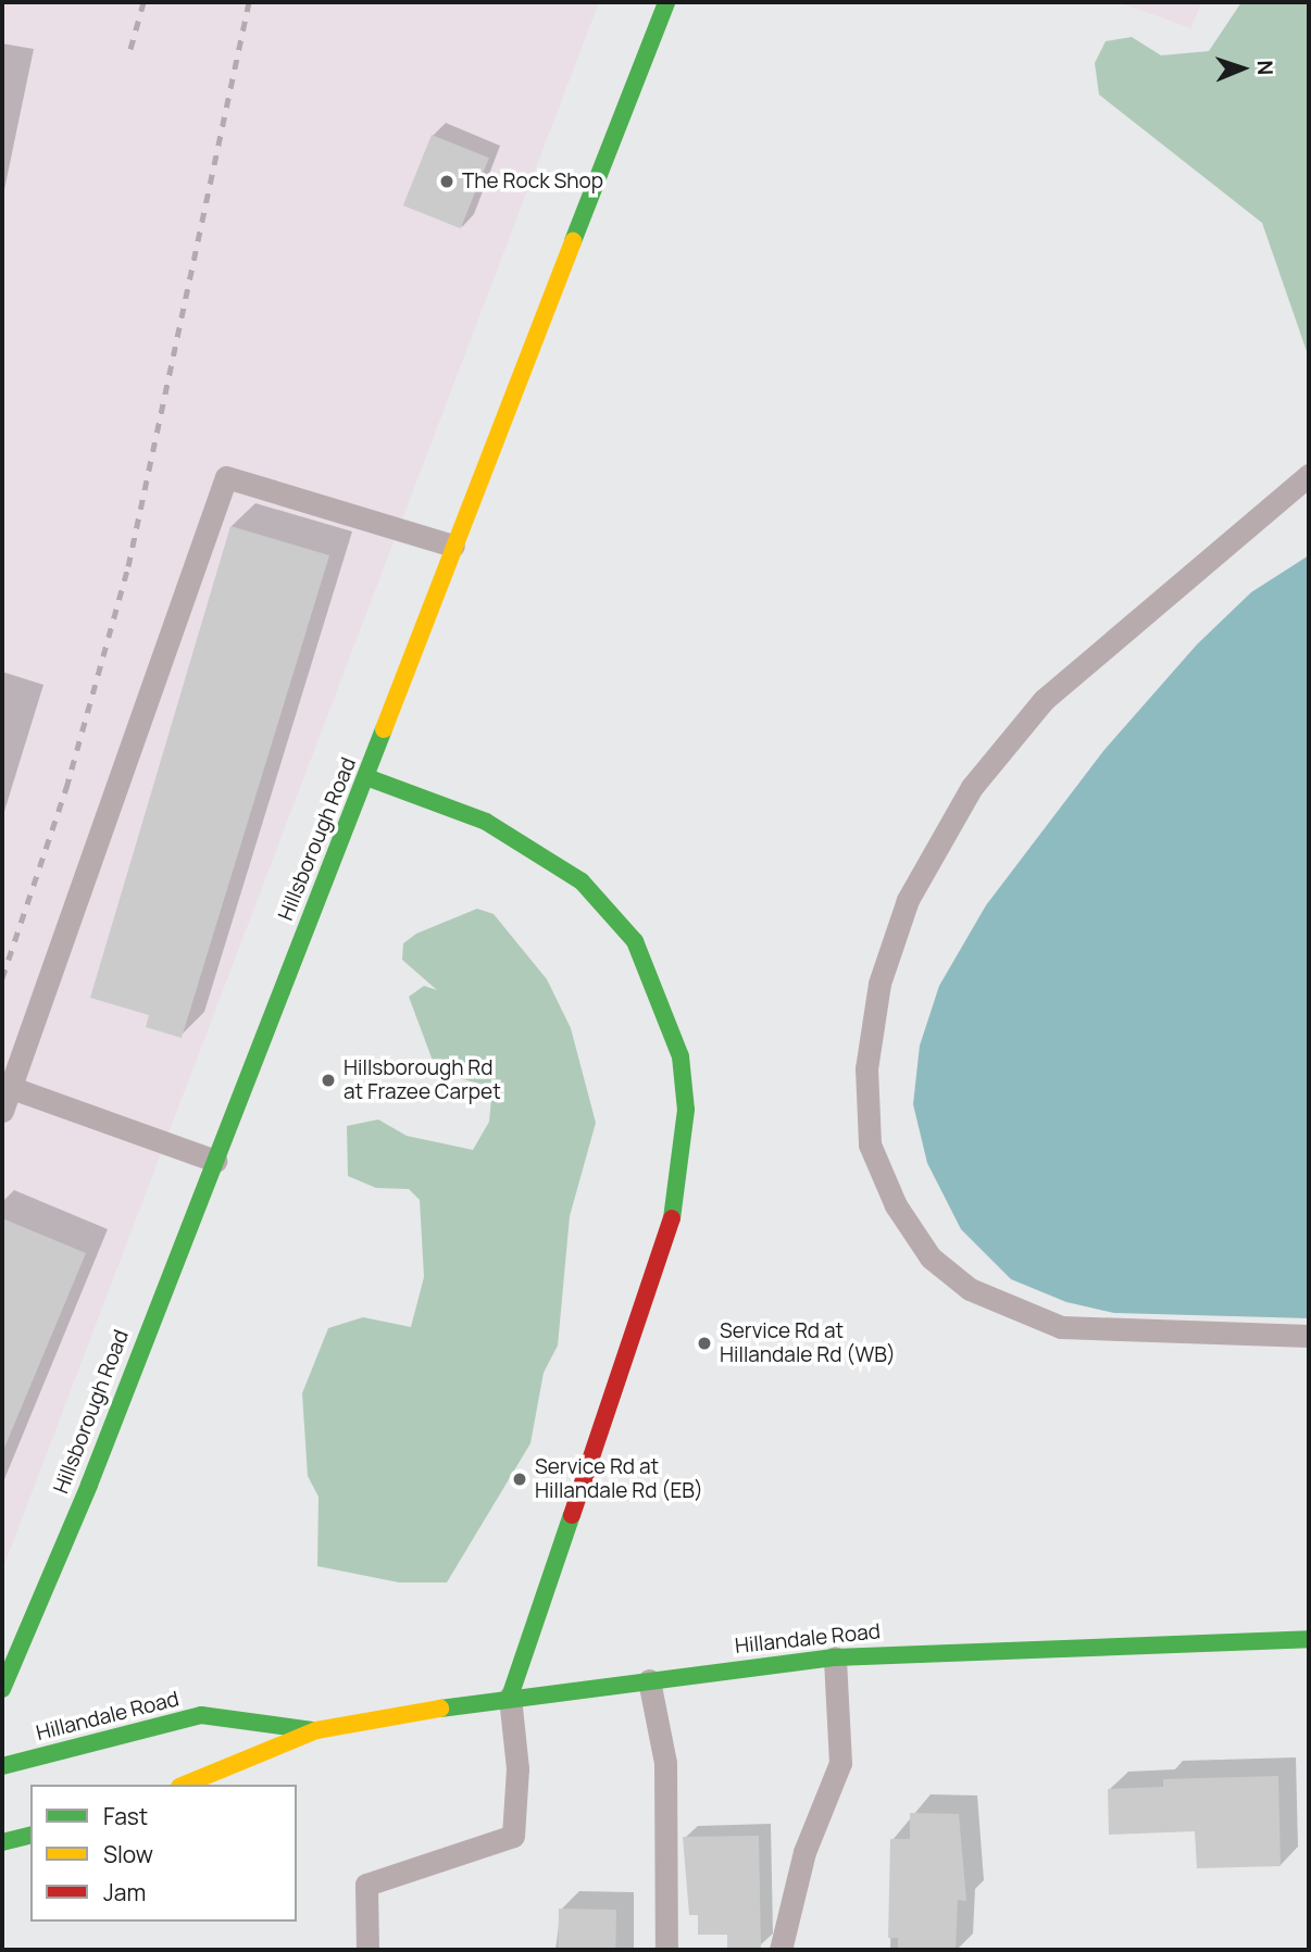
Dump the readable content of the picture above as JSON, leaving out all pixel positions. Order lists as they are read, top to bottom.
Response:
{
  "streets": {
    "main road": ["Hillsborough Road", "Hillandale Road"]
  },
  "places": [
    "The Rock Shop",
    "Hillsborough Rd at Frazee Carpet",
    "Service Rd at Hillandale Rd (WB)",
    "Service Rd at Hillandale Rd (EB)"
  ],
  "legend": ["Fast", "Slow", "Jam"],
  "north": "right"
}
